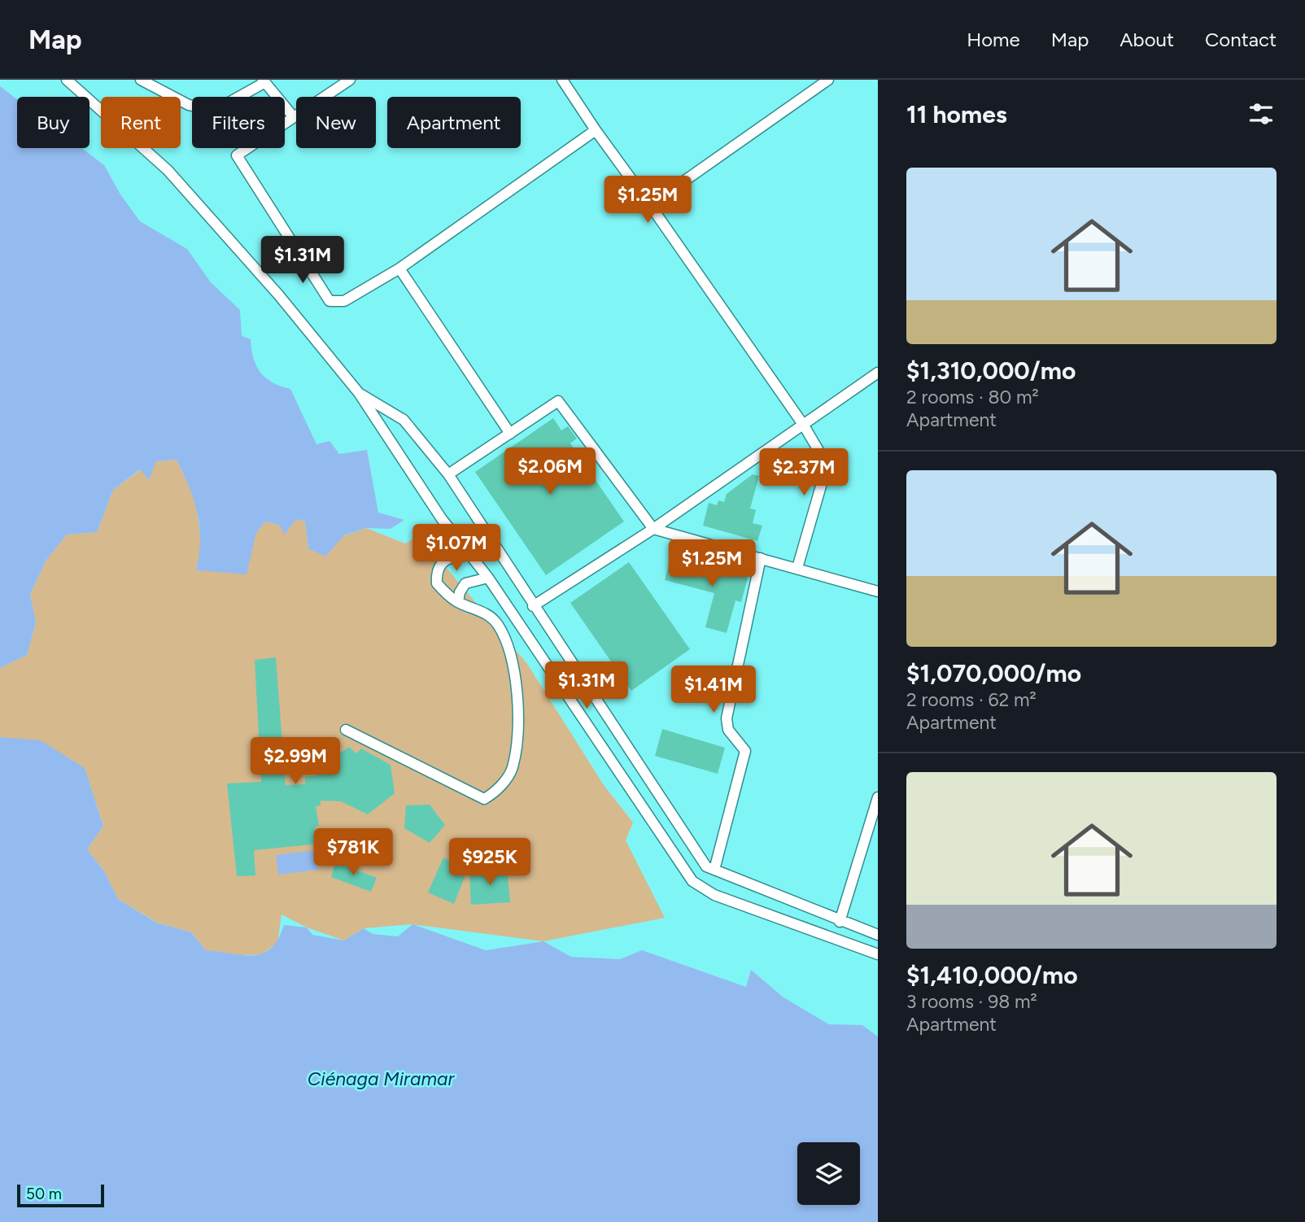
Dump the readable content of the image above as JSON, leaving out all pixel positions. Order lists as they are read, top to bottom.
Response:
{
  "water": ["Ciénaga Miramar"],
  "scale_bar": "50 m",
  "page": {
    "header": "Map",
    "nav": [
      "Home",
      "Map",
      "About",
      "Contact"
    ],
    "heading": "11 homes",
    "chip": [
      "Buy",
      "Rent",
      "Filters",
      "New",
      "Apartment"
    ],
    "list": [
      {
        "name": "$1,310,000/mo",
        "note": "2 rooms · 80 m² · Apartment"
      },
      {
        "name": "$1,070,000/mo",
        "note": "2 rooms · 62 m² · Apartment"
      },
      {
        "name": "$1,410,000/mo",
        "note": "3 rooms · 98 m² · Apartment"
      }
    ],
    "price": [
      "$1.25M",
      "$1.31M",
      "$2.06M",
      "$2.37M",
      "$1.07M",
      "$1.25M",
      "$1.31M",
      "$1.41M",
      "$2.99M",
      "$781K",
      "$925K"
    ],
    "scale": "50 m"
  }
}
